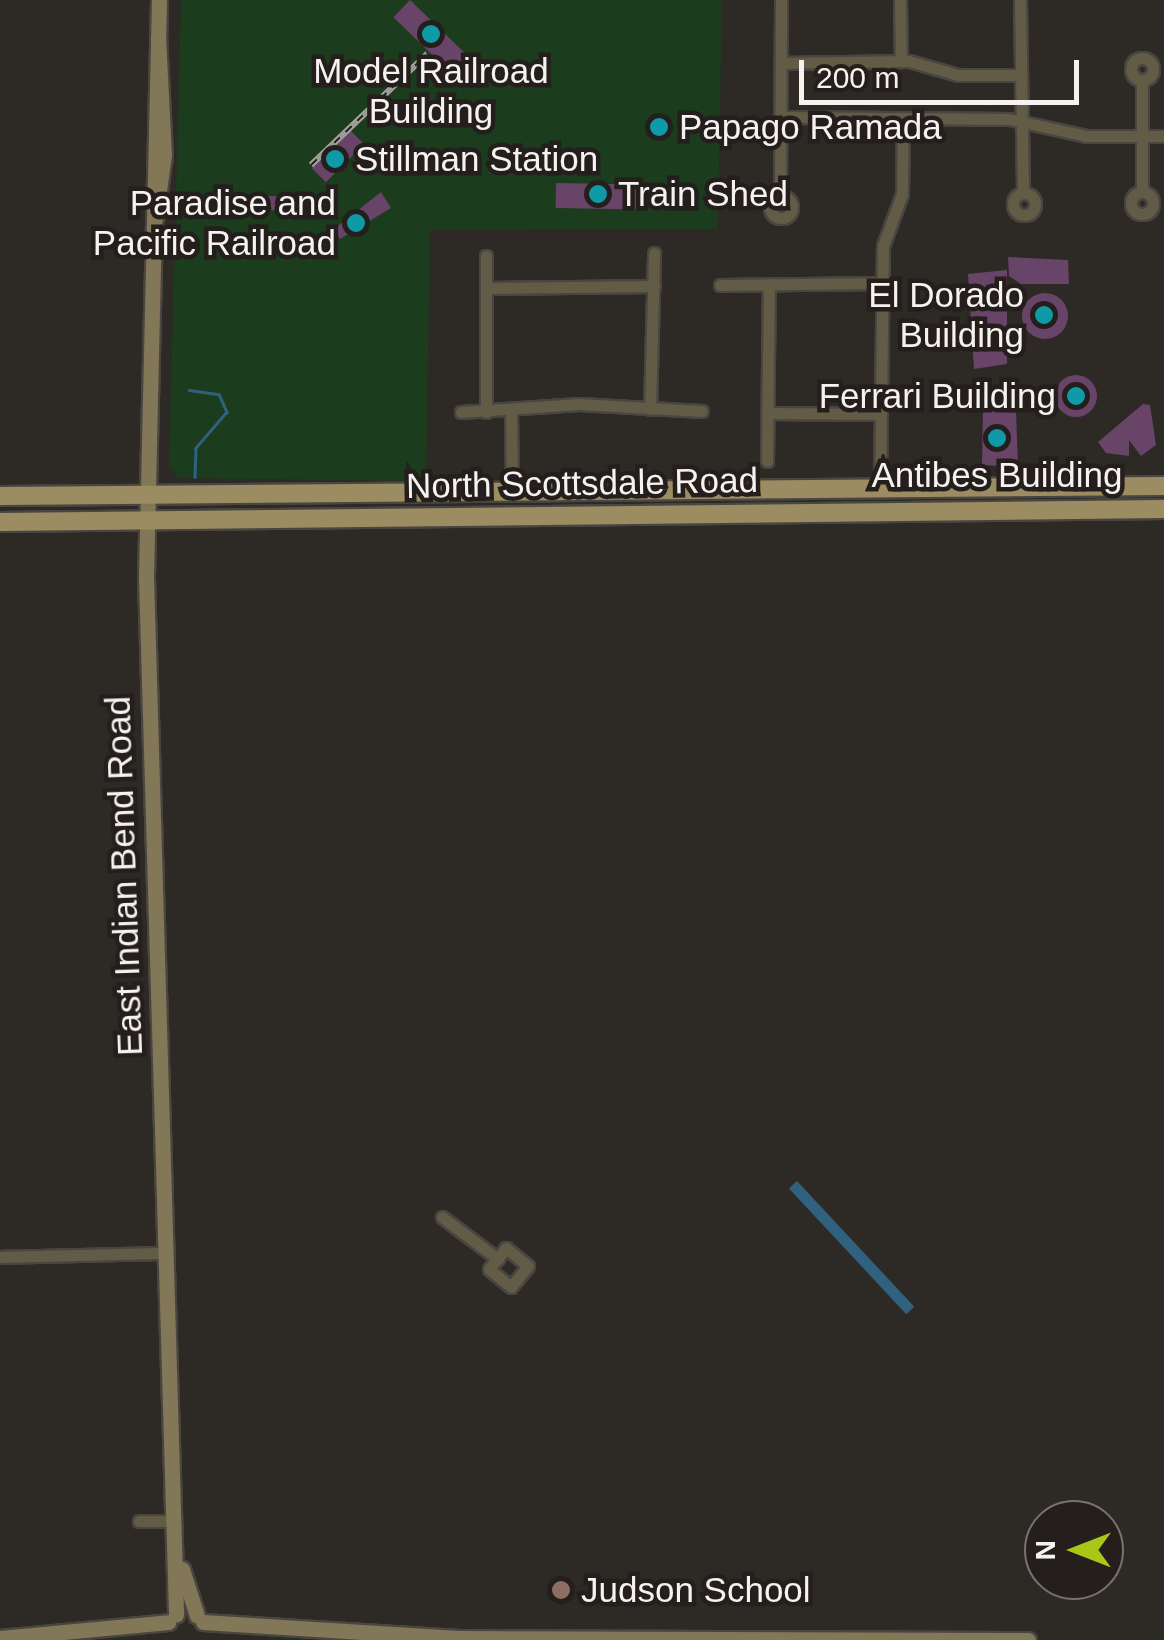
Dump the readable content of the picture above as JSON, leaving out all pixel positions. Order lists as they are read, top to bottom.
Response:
{
  "streets": {
    "main road": ["North Scottsdale Road"],
    "street": ["East Indian Bend Road"]
  },
  "crossings": [
    ["North Scottsdale Road", "East Indian Bend Road"]
  ],
  "places": [
    "Model Railroad Building",
    "Papago Ramada",
    "Stillman Station",
    "Train Shed",
    "Paradise and Pacific Railroad",
    "El Dorado Building",
    "Ferrari Building",
    "Antibes Building",
    "Judson School"
  ],
  "scale_bar": "200 m",
  "north": "left"
}
